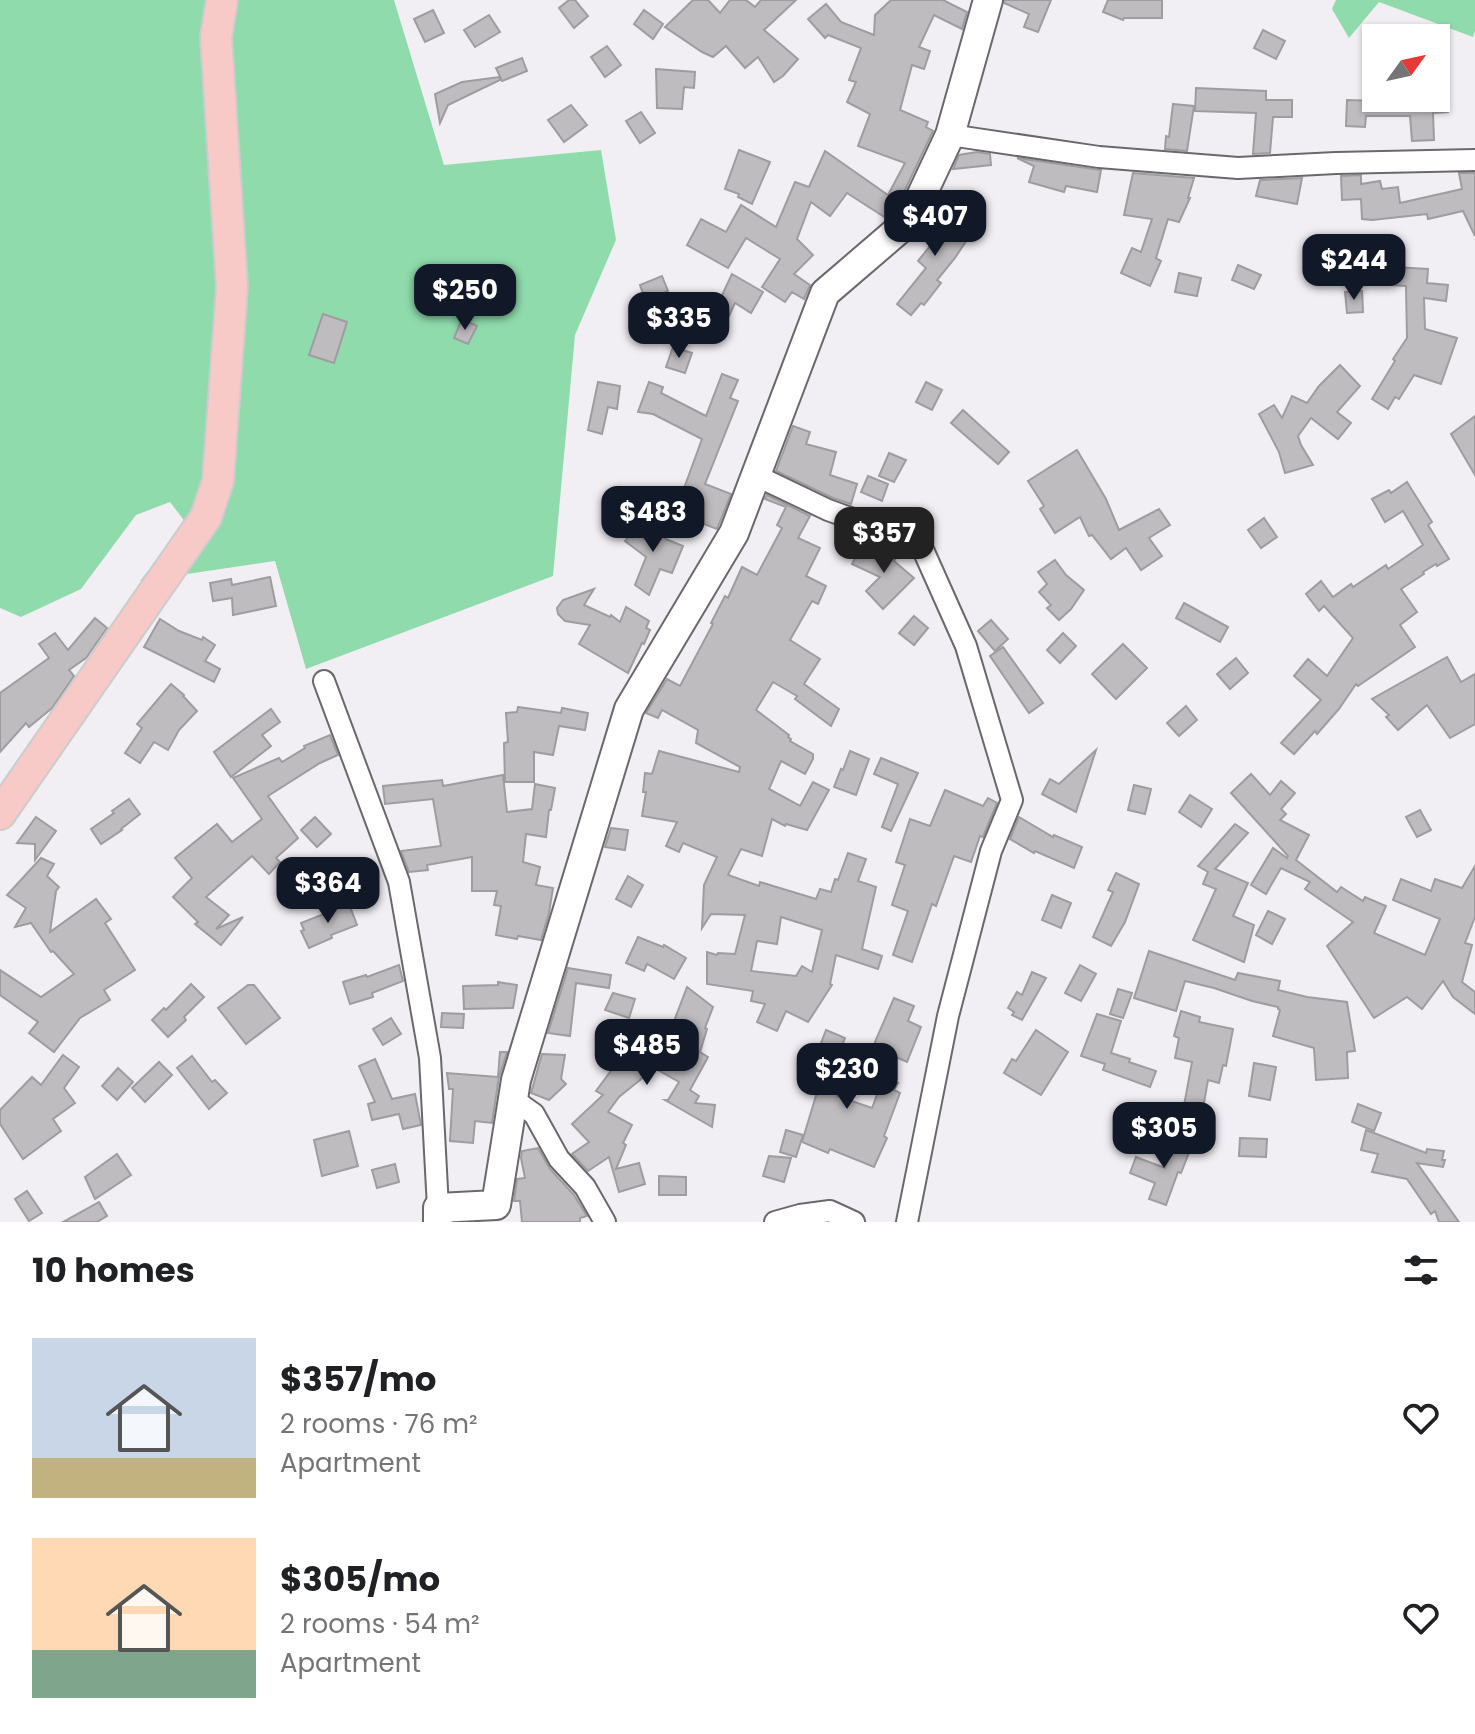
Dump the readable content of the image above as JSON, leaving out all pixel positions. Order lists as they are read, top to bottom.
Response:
{
  "north": "top right",
  "page": {
    "price": [
      "$407",
      "$244",
      "$250",
      "$335",
      "$483",
      "$357",
      "$364",
      "$485",
      "$230",
      "$305"
    ],
    "heading": "10 homes",
    "list": [
      {
        "name": "$357/mo",
        "note": "2 rooms · 76 m² · Apartment"
      },
      {
        "name": "$305/mo",
        "note": "2 rooms · 54 m² · Apartment"
      }
    ]
  }
}
